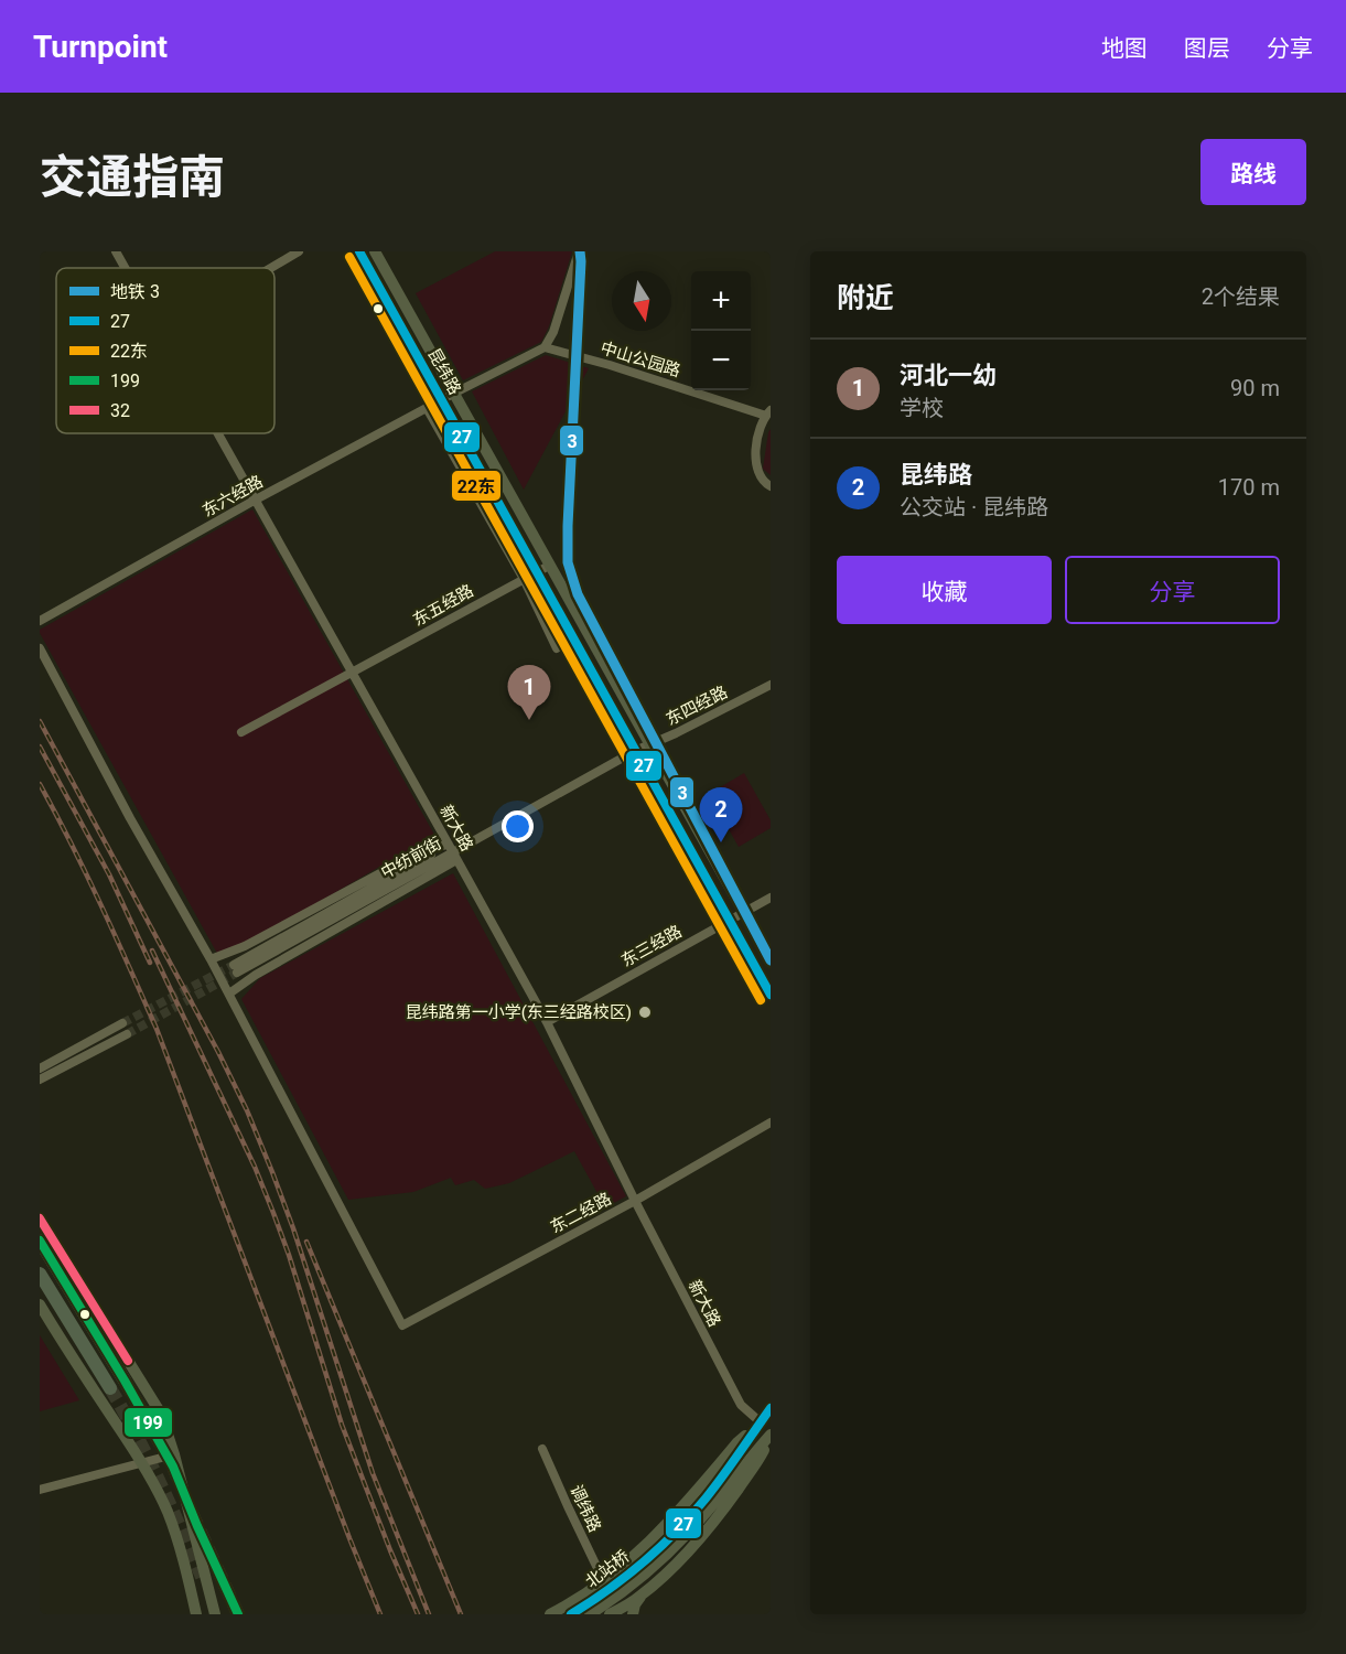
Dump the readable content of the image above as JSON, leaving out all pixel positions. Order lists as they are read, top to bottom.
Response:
{
  "streets": {
    "main road": ["昆纬路", "北站桥"],
    "street": [
      "中山公园路",
      "东六经路",
      "东五经路",
      "东四经路",
      "新大路",
      "中纺前街",
      "东三经路",
      "东二经路",
      "调纬路"
    ]
  },
  "crossings": [
    ["中山公园路", "东六经路"],
    ["昆纬路", "东六经路"],
    ["昆纬路", "东五经路"],
    ["昆纬路", "东四经路"],
    ["昆纬路", "中纺前街"],
    ["昆纬路", "东三经路"],
    ["东六经路", "新大路"],
    ["东五经路", "新大路"],
    ["东四经路", "中纺前街"],
    ["新大路", "中纺前街"],
    ["新大路", "东三经路"],
    ["新大路", "东二经路"]
  ],
  "places": ["昆纬路第一小学(东三经路校区)"],
  "lines": [
    "metro line 3",
    "transit line 27",
    "transit line 22东",
    "transit line 32",
    "transit line 199"
  ],
  "legend": [
    "地铁 3",
    "27",
    "22东",
    "199",
    "32"
  ],
  "north": "bottom",
  "page": {
    "header": "Turnpoint",
    "nav": ["地图", "图层", "分享"],
    "title": "交通指南",
    "buttons": [
      "路线",
      ["收藏", "分享"]
    ],
    "heading": ["附近", "2个结果"],
    "map_buttons": ["+", "−"],
    "list": [
      {
        "mark": "1",
        "name": "河北一幼",
        "note": "学校",
        "value": "90 m"
      },
      {
        "mark": "2",
        "name": "昆纬路",
        "note": "公交站 · 昆纬路",
        "value": "170 m"
      }
    ],
    "pins": ["1", "2"]
  }
}
